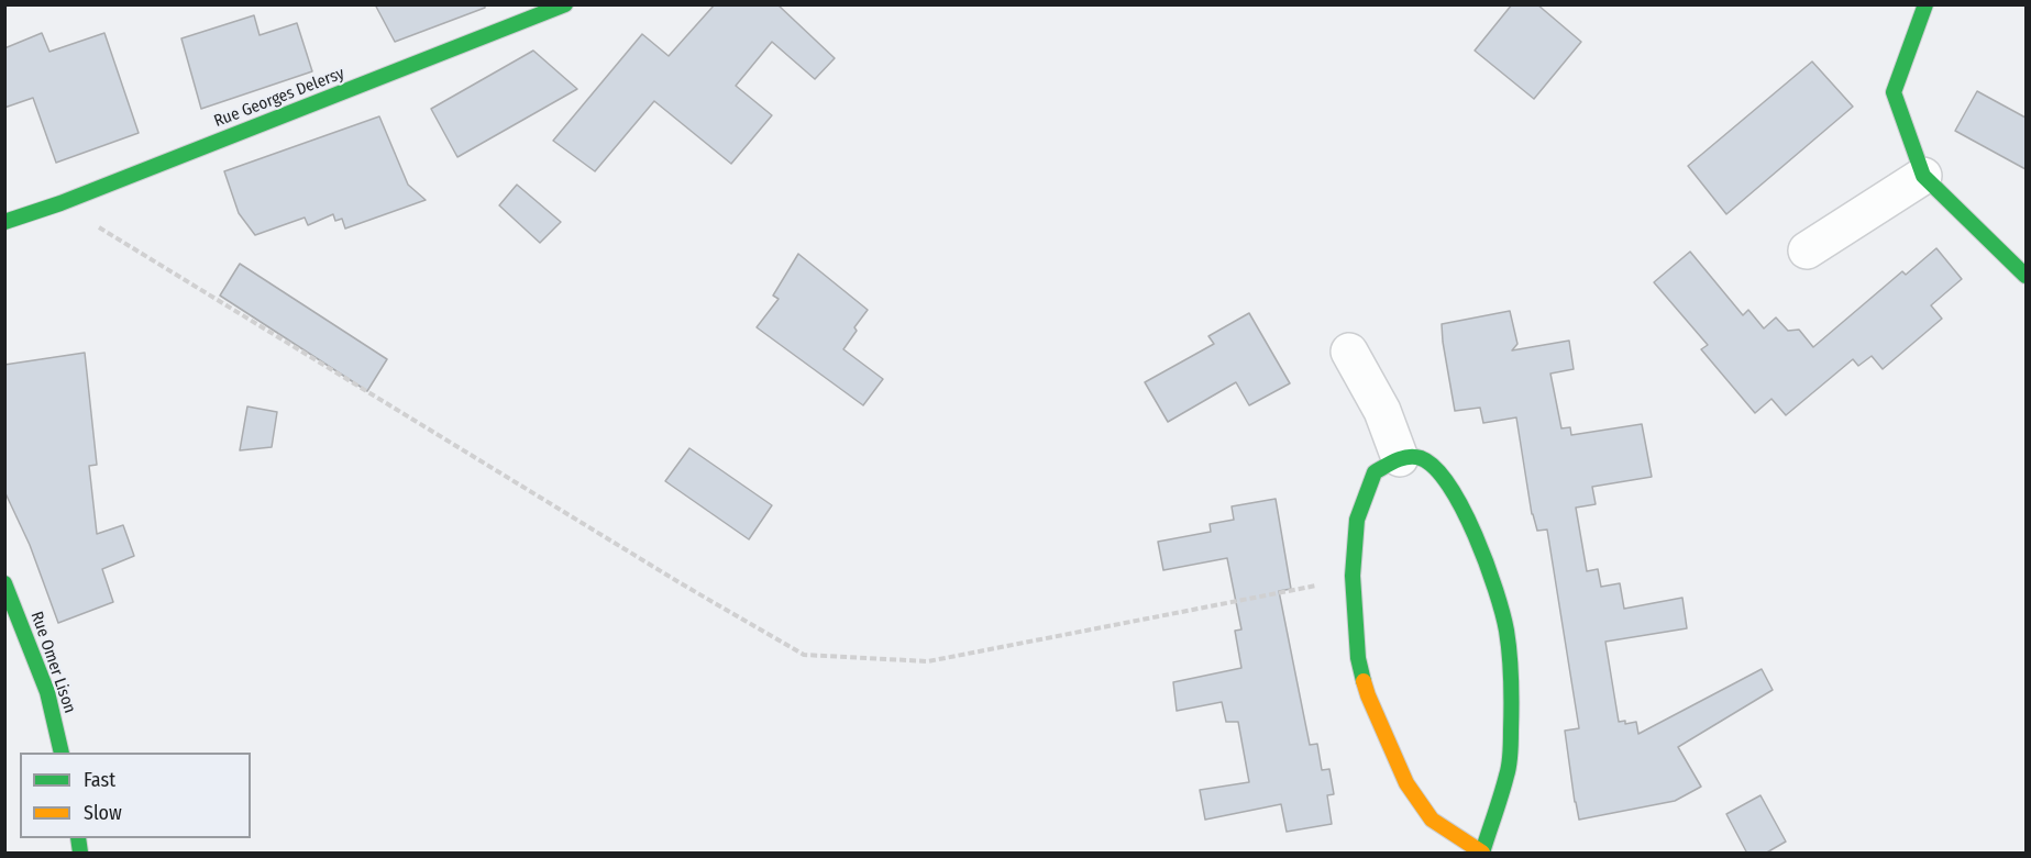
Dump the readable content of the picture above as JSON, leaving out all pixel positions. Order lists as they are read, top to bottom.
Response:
{
  "streets": {
    "street": ["Rue Georges Delersy", "Rue Omer Lison"]
  },
  "legend": ["Fast", "Slow"]
}
